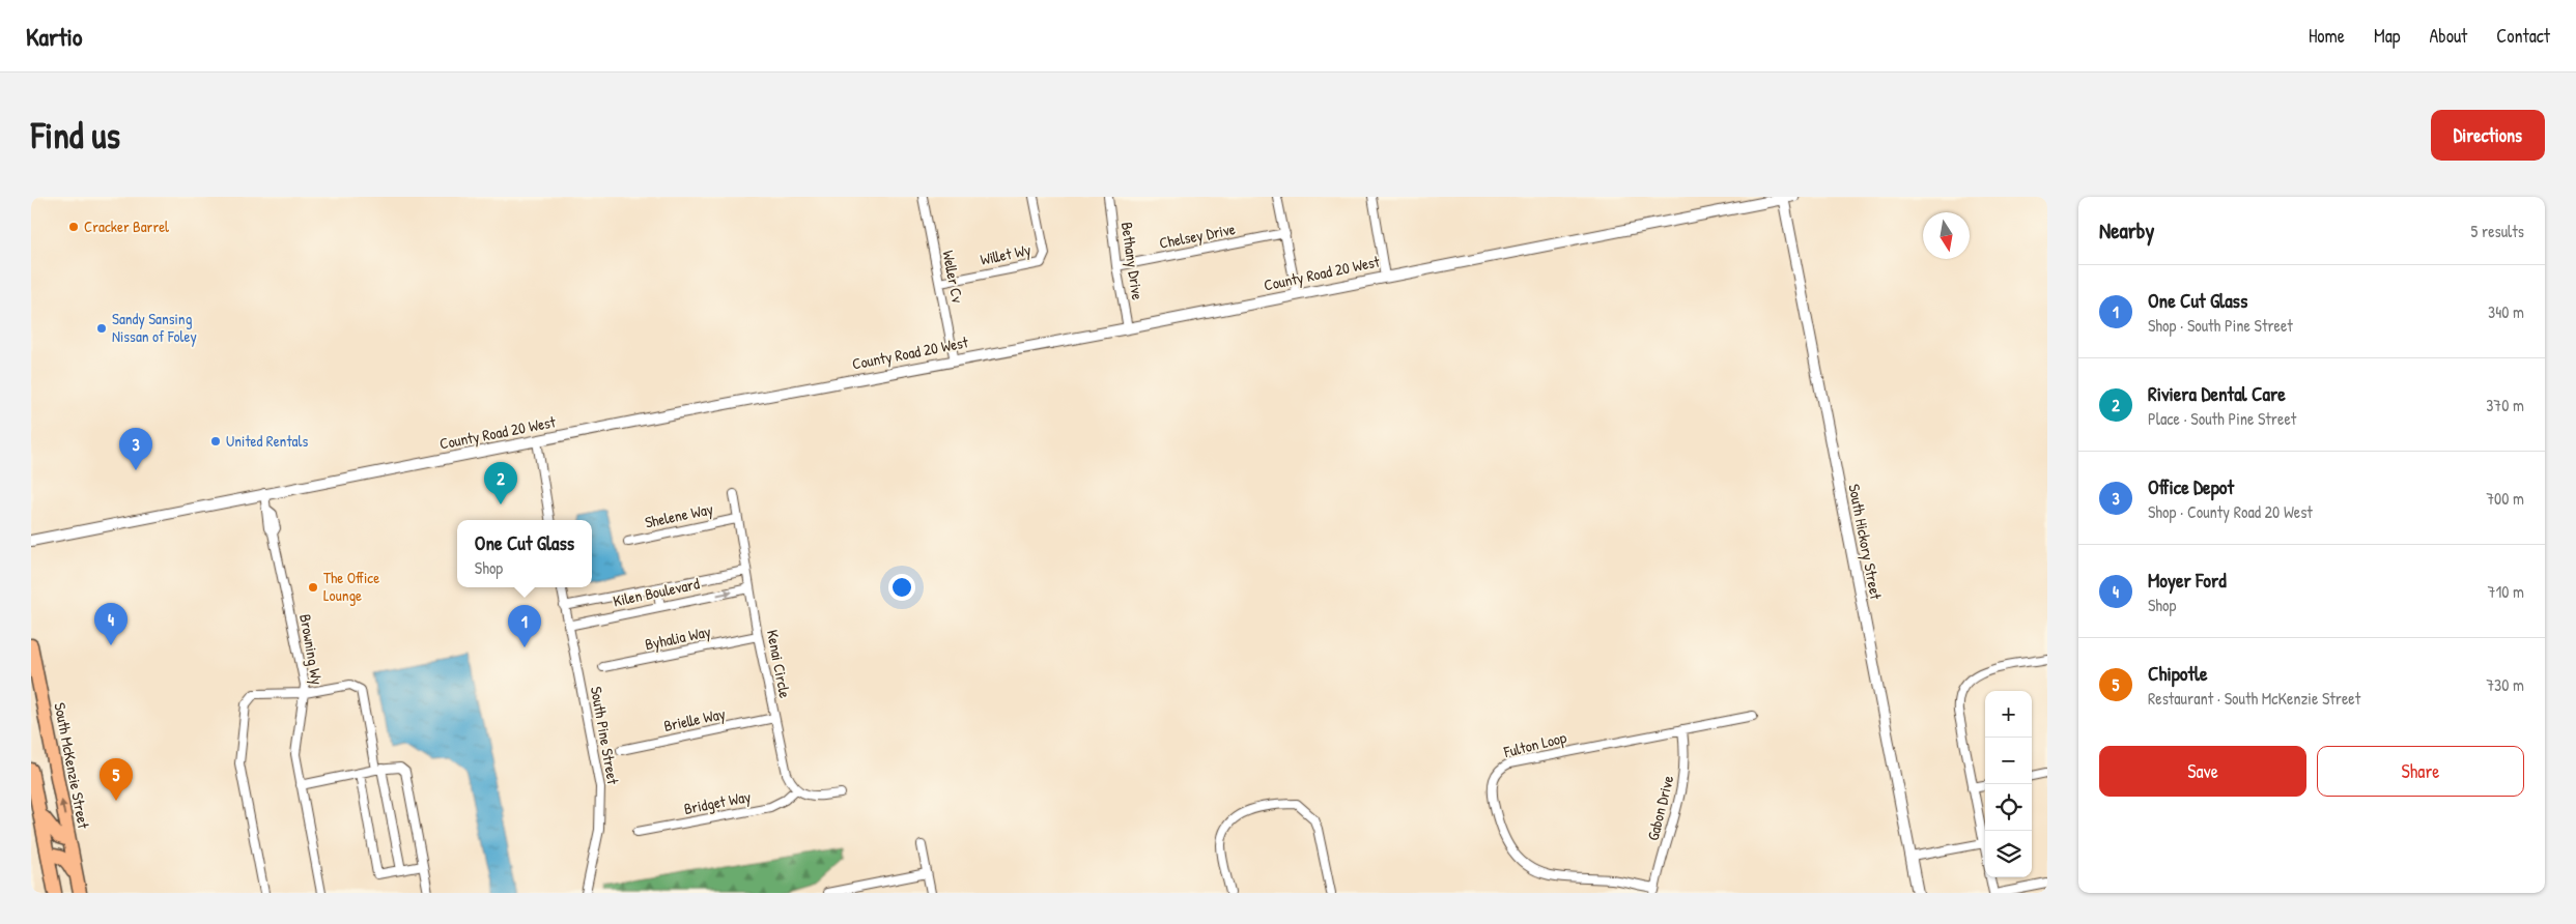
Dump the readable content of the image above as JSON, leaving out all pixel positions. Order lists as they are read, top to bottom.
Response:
{
  "streets": {
    "main road": ["South McKenzie Street"],
    "street": [
      "Chelsey Drive",
      "Willet Wy",
      "Bethany Drive",
      "County Road 20 West",
      "Weller Cv",
      "Shelene Way",
      "South Hickory Street",
      "Kilen Boulevard",
      "Byhalia Way",
      "Browning Wy",
      "Kenai Circle",
      "Brielle Way",
      "South Pine Street",
      "Fulton Loop",
      "Bridget Way",
      "Gabon Drive"
    ]
  },
  "crossings": [
    ["Chelsey Drive", "Bethany Drive"],
    ["Willet Wy", "Weller Cv"],
    ["Bethany Drive", "County Road 20 West"],
    ["County Road 20 West", "Weller Cv"],
    ["County Road 20 West", "South Hickory Street"],
    ["County Road 20 West", "Browning Wy"],
    ["Shelene Way", "Kenai Circle"],
    ["Kilen Boulevard", "Kenai Circle"],
    ["Kilen Boulevard", "South Pine Street"],
    ["Byhalia Way", "Kenai Circle"],
    ["Kenai Circle", "Brielle Way"],
    ["Kenai Circle", "Bridget Way"],
    ["Fulton Loop", "Gabon Drive"]
  ],
  "places": [
    "Cracker Barrel",
    "Sandy Sansing Nissan of Foley",
    "United Rentals",
    "The Office Lounge"
  ],
  "north": "bottom",
  "page": {
    "header": "Kartio",
    "nav": [
      "Home",
      "Map",
      "About",
      "Contact"
    ],
    "buttons": [
      "Directions",
      ["Save", "Share"]
    ],
    "title": "Find us",
    "heading": ["Nearby", "5 results"],
    "list": [
      {
        "mark": "1",
        "name": "One Cut Glass",
        "note": "Shop · South Pine Street",
        "value": "340 m"
      },
      {
        "mark": "2",
        "name": "Riviera Dental Care",
        "note": "Place · South Pine Street",
        "value": "370 m"
      },
      {
        "mark": "3",
        "name": "Office Depot",
        "note": "Shop · County Road 20 West",
        "value": "700 m"
      },
      {
        "mark": "4",
        "name": "Moyer Ford",
        "note": "Shop",
        "value": "710 m"
      },
      {
        "mark": "5",
        "name": "Chipotle",
        "note": "Restaurant · South McKenzie Street",
        "value": "730 m"
      }
    ],
    "pins": [
      "3",
      "2",
      "4",
      "1",
      "5"
    ],
    "popup": ["One Cut Glass", "Shop"],
    "map_buttons": ["+", "−"]
  }
}
